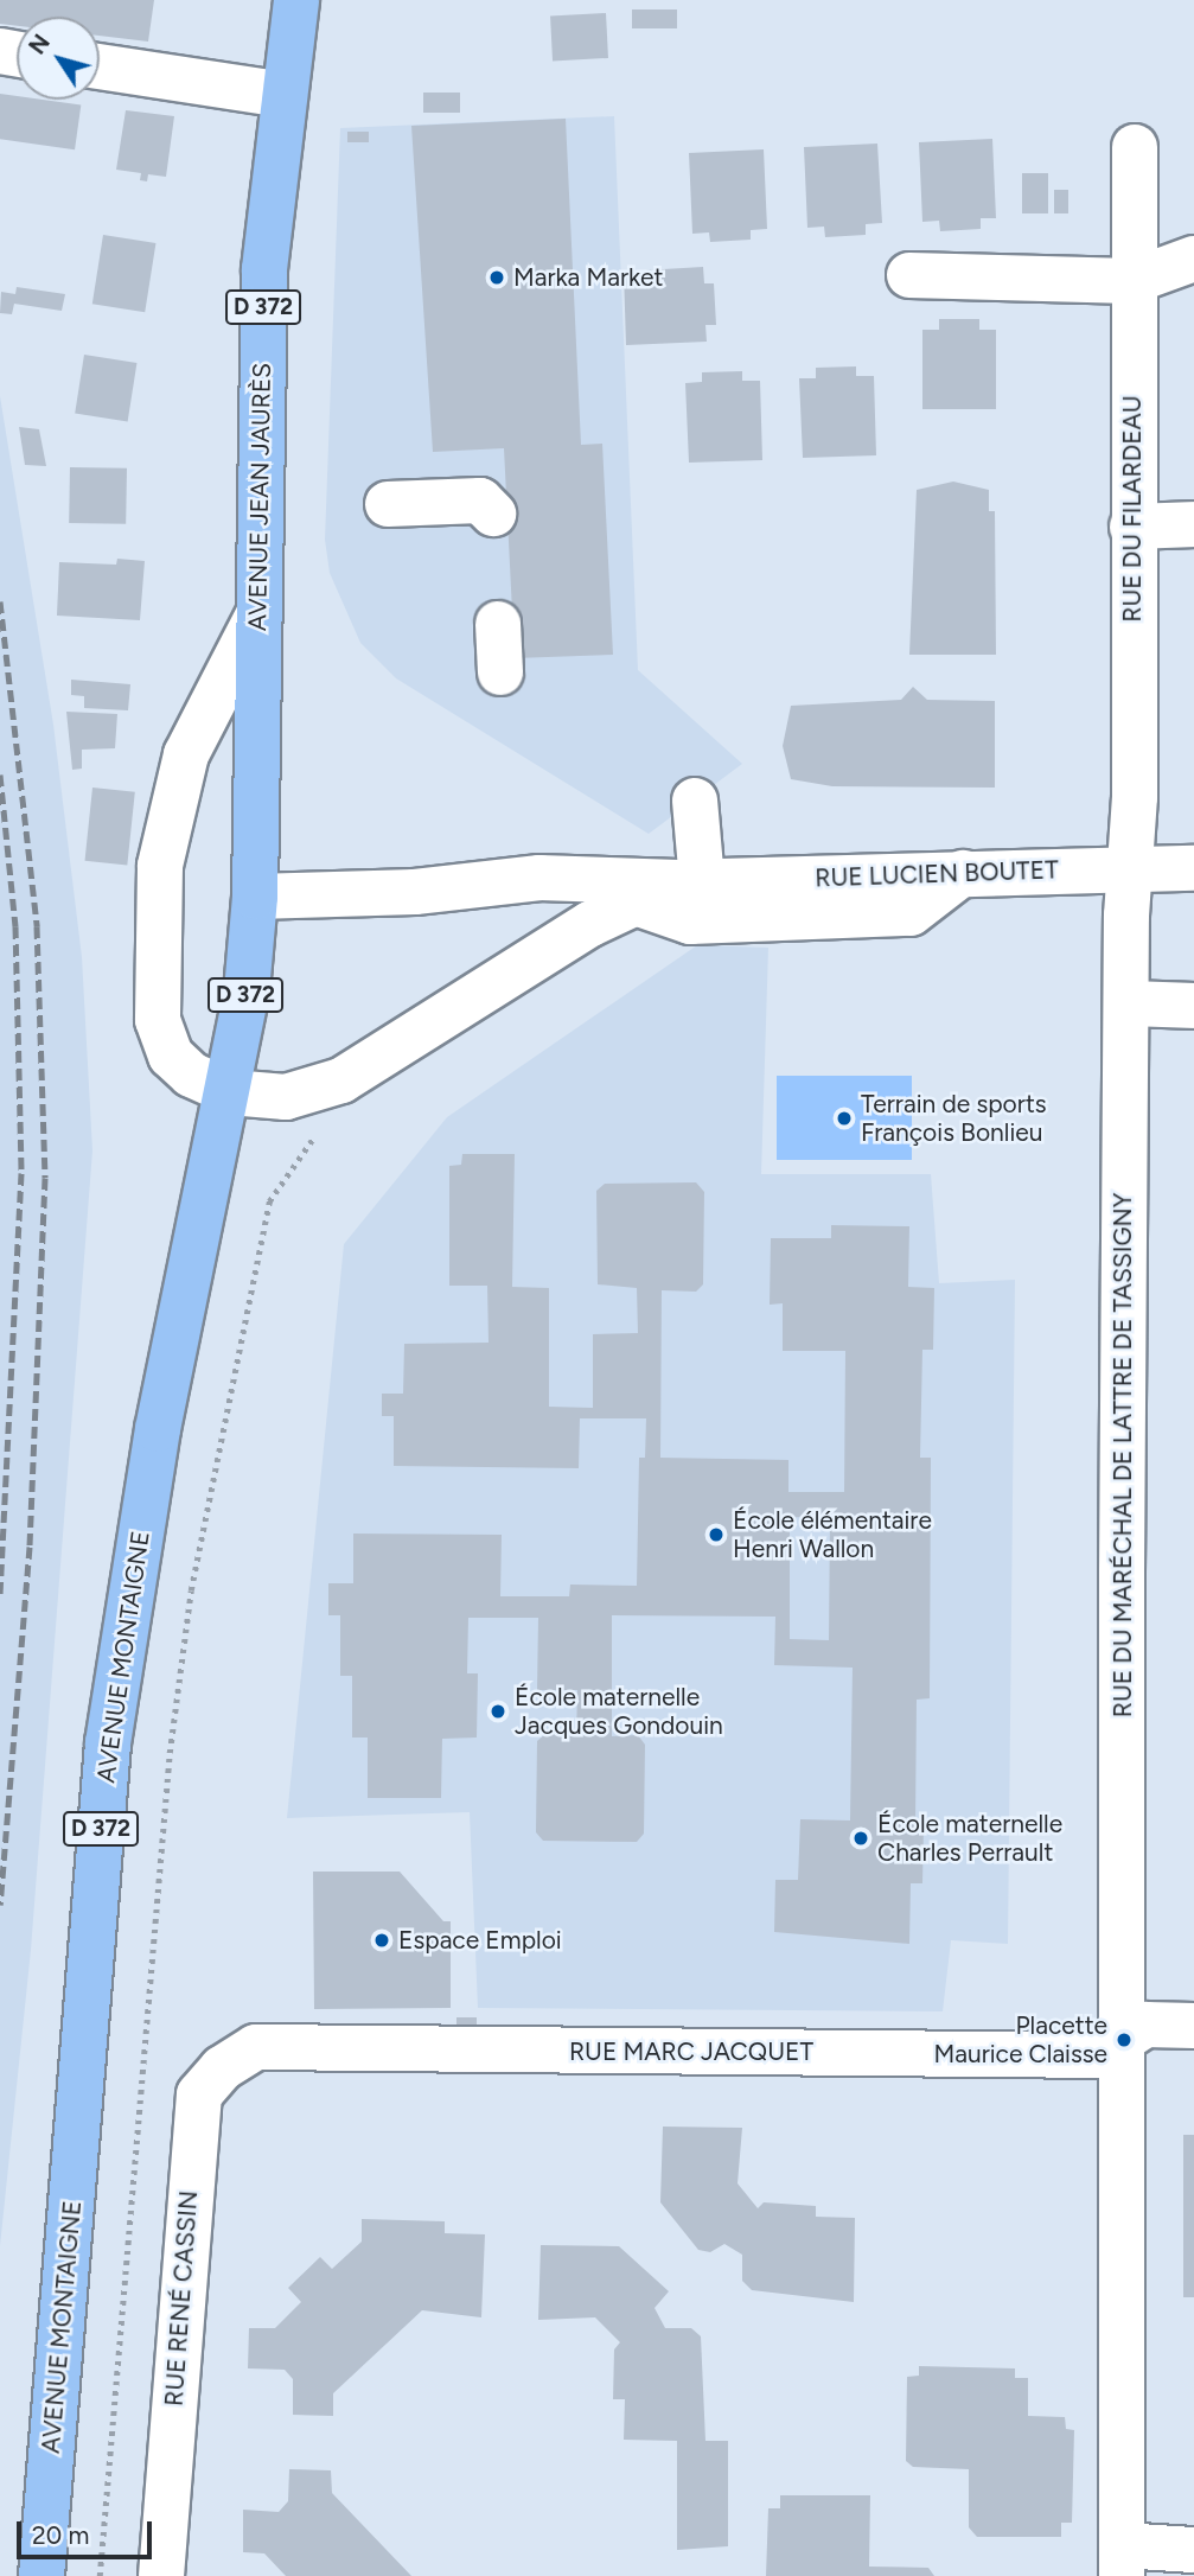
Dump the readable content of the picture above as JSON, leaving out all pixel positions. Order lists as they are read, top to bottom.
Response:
{
  "streets": {
    "main road": ["D 372", "AVENUE JEAN JAURÈS", "AVENUE MONTAIGNE"],
    "street": [
      "RUE DU FILARDEAU",
      "RUE LUCIEN BOUTET",
      "RUE DU MARÉCHAL DE LATTRE DE TASSIGNY",
      "RUE MARC JACQUET",
      "RUE RENÉ CASSIN"
    ]
  },
  "crossings": [
    ["AVENUE JEAN JAURÈS", "RUE LUCIEN BOUTET"],
    ["AVENUE JEAN JAURÈS", "AVENUE MONTAIGNE"],
    ["RUE DU FILARDEAU", "RUE LUCIEN BOUTET"],
    ["RUE DU FILARDEAU", "RUE DU MARÉCHAL DE LATTRE DE TASSIGNY"],
    ["RUE LUCIEN BOUTET", "RUE DU MARÉCHAL DE LATTRE DE TASSIGNY"],
    ["RUE LUCIEN BOUTET", "AVENUE MONTAIGNE"],
    ["RUE DU MARÉCHAL DE LATTRE DE TASSIGNY", "RUE MARC JACQUET"],
    ["RUE MARC JACQUET", "RUE RENÉ CASSIN"]
  ],
  "places": [
    "Marka Market",
    "Terrain de sports François Bonlieu",
    "École élémentaire Henri Wallon",
    "École maternelle Jacques Gondouin",
    "École maternelle Charles Perrault",
    "Espace Emploi",
    "Placette Maurice Claisse"
  ],
  "scale_bar": "20 m",
  "north": "top left"
}
